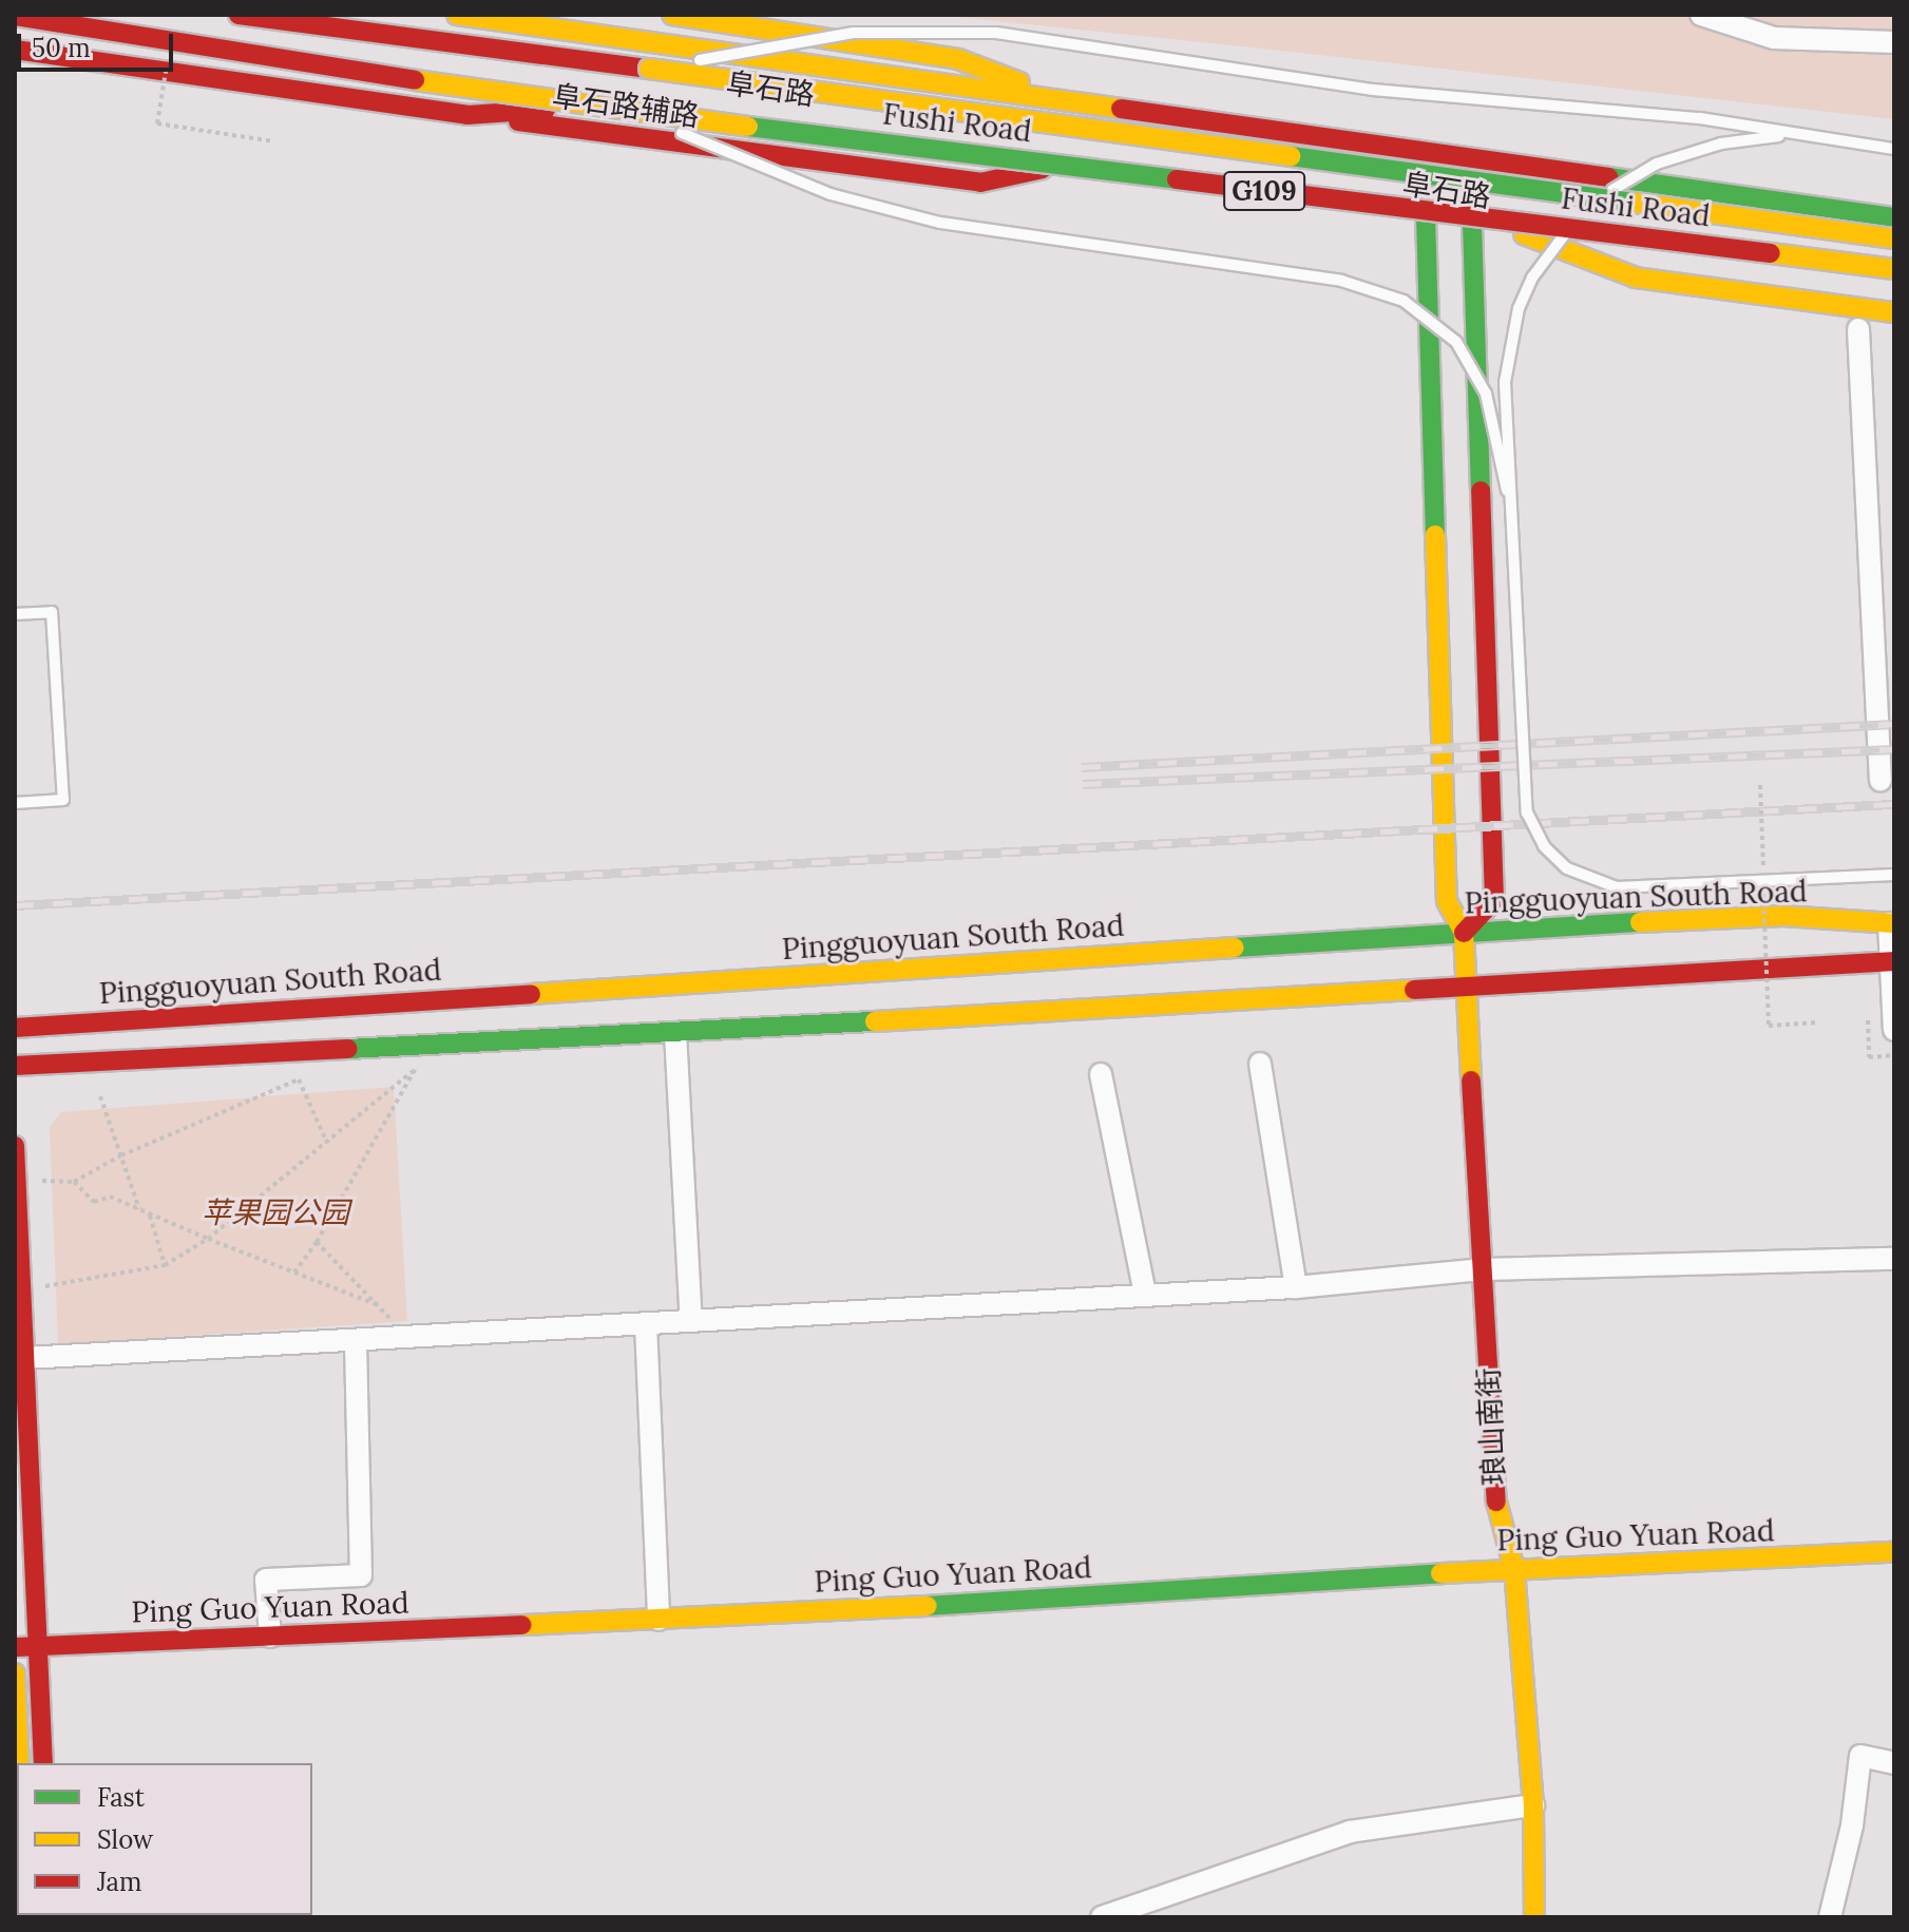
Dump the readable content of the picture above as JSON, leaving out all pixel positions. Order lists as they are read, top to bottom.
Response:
{
  "streets": {
    "main road": [
      "阜石路",
      "阜石路辅路",
      "Fushi Road",
      "G109",
      "Pingguoyuan South Road",
      "琅山南街",
      "Ping Guo Yuan Road"
    ]
  },
  "crossings": [
    ["阜石路", "阜石路辅路"],
    ["Pingguoyuan South Road", "琅山南街"],
    ["琅山南街", "Ping Guo Yuan Road"]
  ],
  "parks": ["苹果园公园"],
  "legend": ["Fast", "Slow", "Jam"],
  "scale_bar": "50 m"
}
